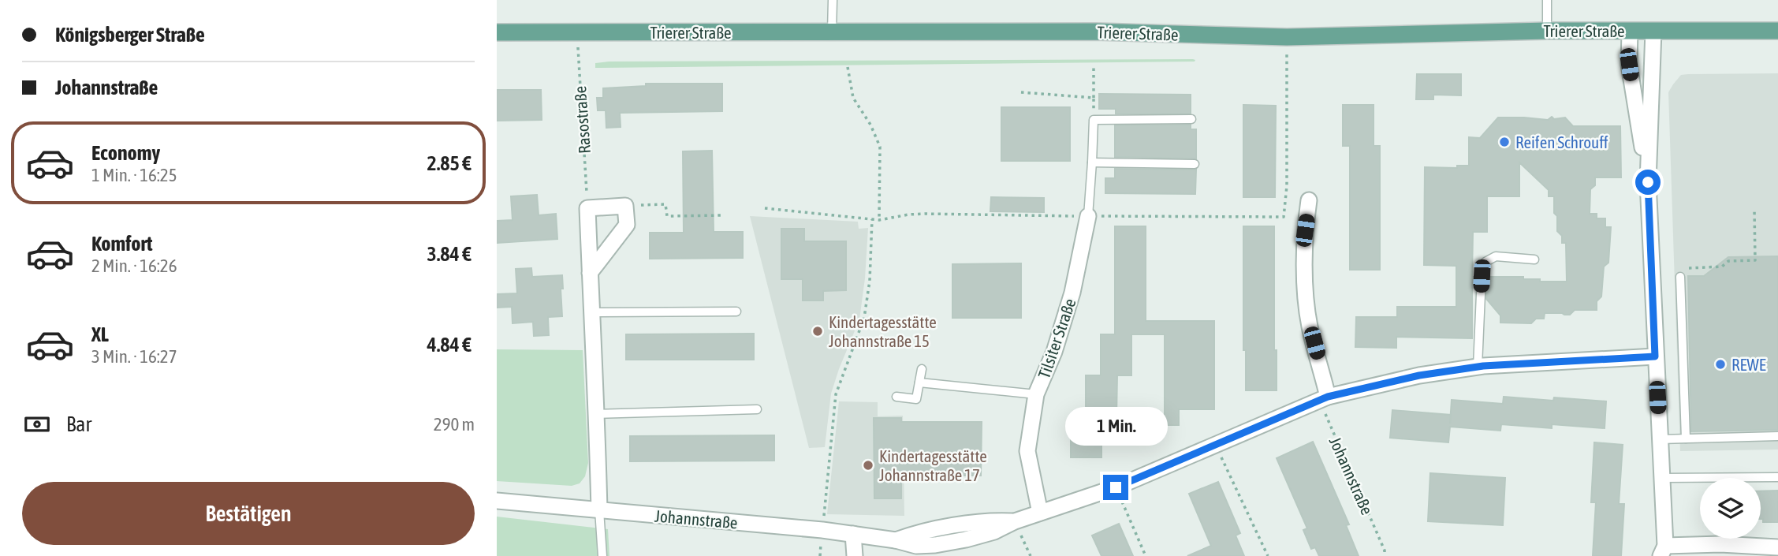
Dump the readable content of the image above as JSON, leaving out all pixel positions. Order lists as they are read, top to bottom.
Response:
{
  "streets": {
    "main road": ["Trierer Straße"],
    "street": ["Tilsiter Straße", "Johannstraße"],
    "path": ["Rasostraße"]
  },
  "crossings": [
    ["Trierer Straße", "Rasostraße"],
    ["Tilsiter Straße", "Johannstraße"]
  ],
  "places": [
    "Reifen Schrouff",
    "Kindertagesstätte Johannstraße 15",
    "REWE",
    "Kindertagesstätte Johannstraße 17"
  ],
  "page": {
    "banner": ["Königsberger Straße", "Johannstraße"],
    "list": [
      {
        "name": "Economy",
        "note": "1 Min. · 16:25",
        "value": "2.85 €"
      },
      {
        "name": "Komfort",
        "note": "2 Min. · 16:26",
        "value": "3.84 €"
      },
      {
        "name": "XL",
        "note": "3 Min. · 16:27",
        "value": "4.84 €"
      }
    ],
    "pay": ["Bar", "290 m"],
    "bubble": "1 Min.",
    "buttons": "Bestätigen"
  }
}
